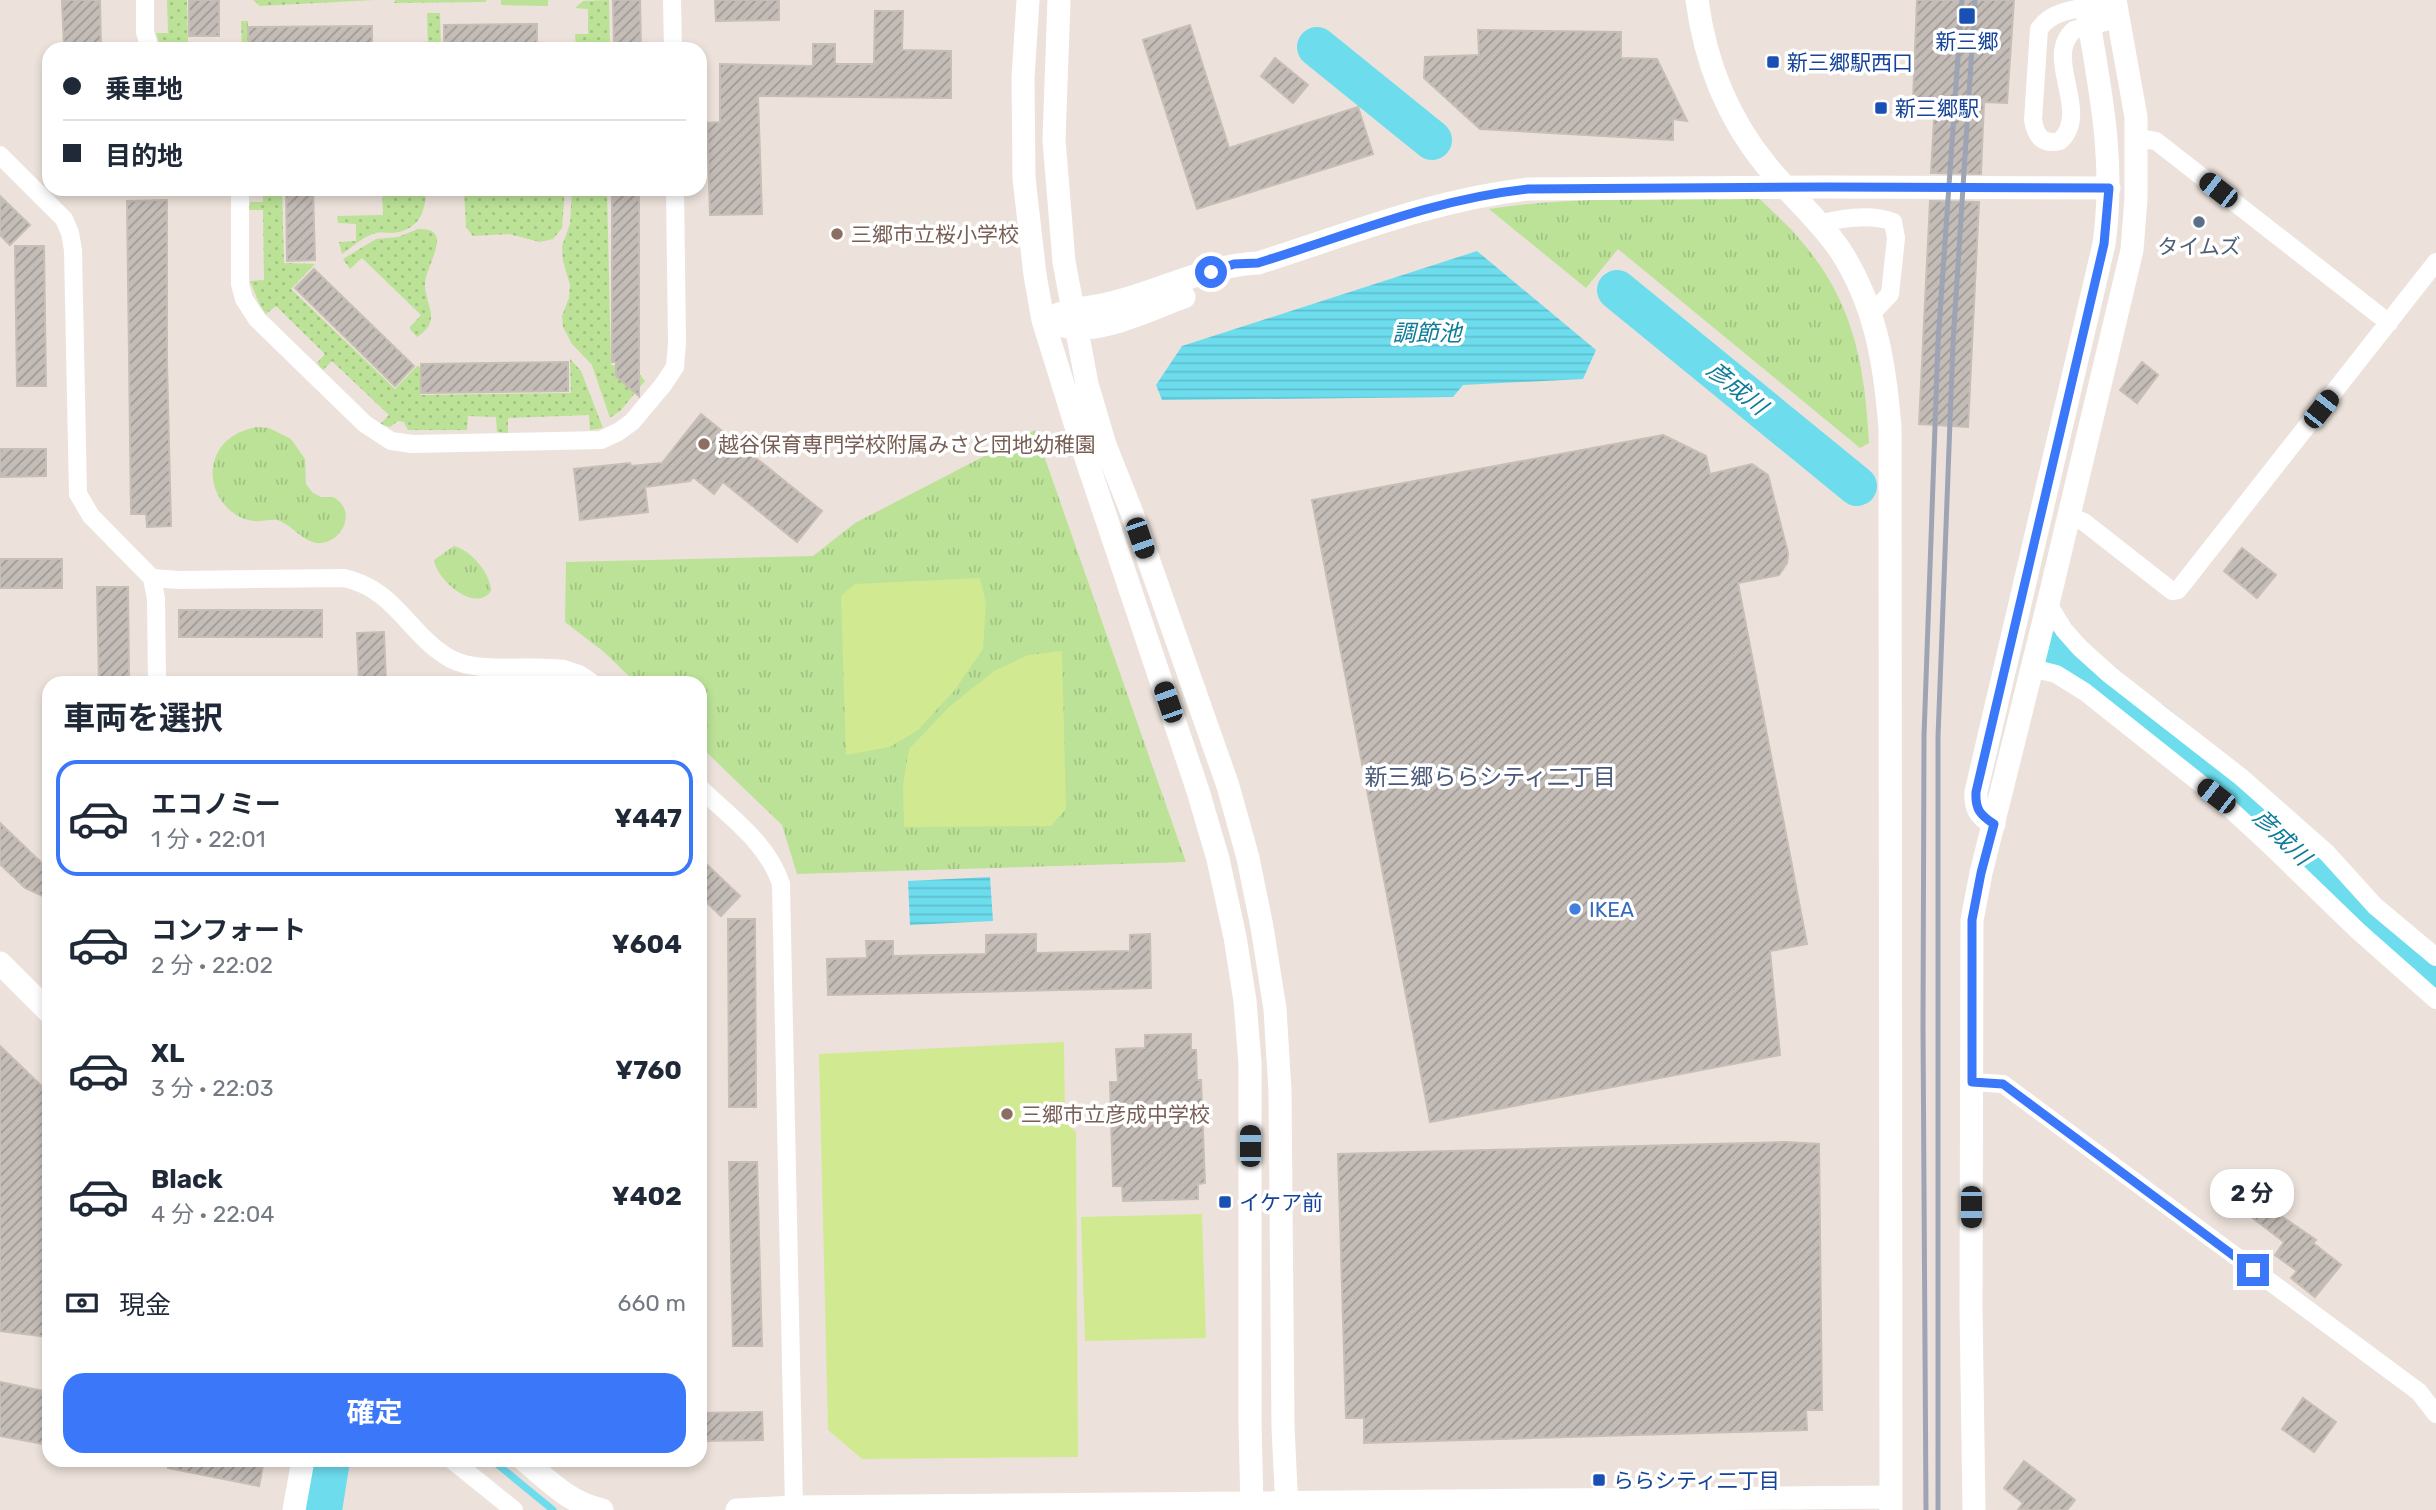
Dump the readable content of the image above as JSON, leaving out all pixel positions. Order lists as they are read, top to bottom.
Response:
{
  "districts": ["新三郷ららシティ二丁目"],
  "water": ["調節池", "彦成川"],
  "places": {
    "transit": [
      "新三郷",
      "新三郷駅西口",
      "新三郷駅",
      "イケア前",
      "ららシティ二丁目"
    ],
    "other": [
      "タイムズ",
      "三郷市立桜小学校",
      "越谷保育専門学校附属みさと団地幼稚園",
      "IKEA",
      "三郷市立彦成中学校"
    ]
  },
  "page": {
    "banner": ["乗車地", "目的地"],
    "heading": "車両を選択",
    "list": [
      {
        "name": "エコノミー",
        "note": "1 分 · 22:01",
        "value": "¥447"
      },
      {
        "name": "コンフォート",
        "note": "2 分 · 22:02",
        "value": "¥604"
      },
      {
        "name": "XL",
        "note": "3 分 · 22:03",
        "value": "¥760"
      },
      {
        "name": "Black",
        "note": "4 分 · 22:04",
        "value": "¥402"
      }
    ],
    "bubble": "2 分",
    "pay": ["現金", "660 m"],
    "buttons": "確定"
  }
}
